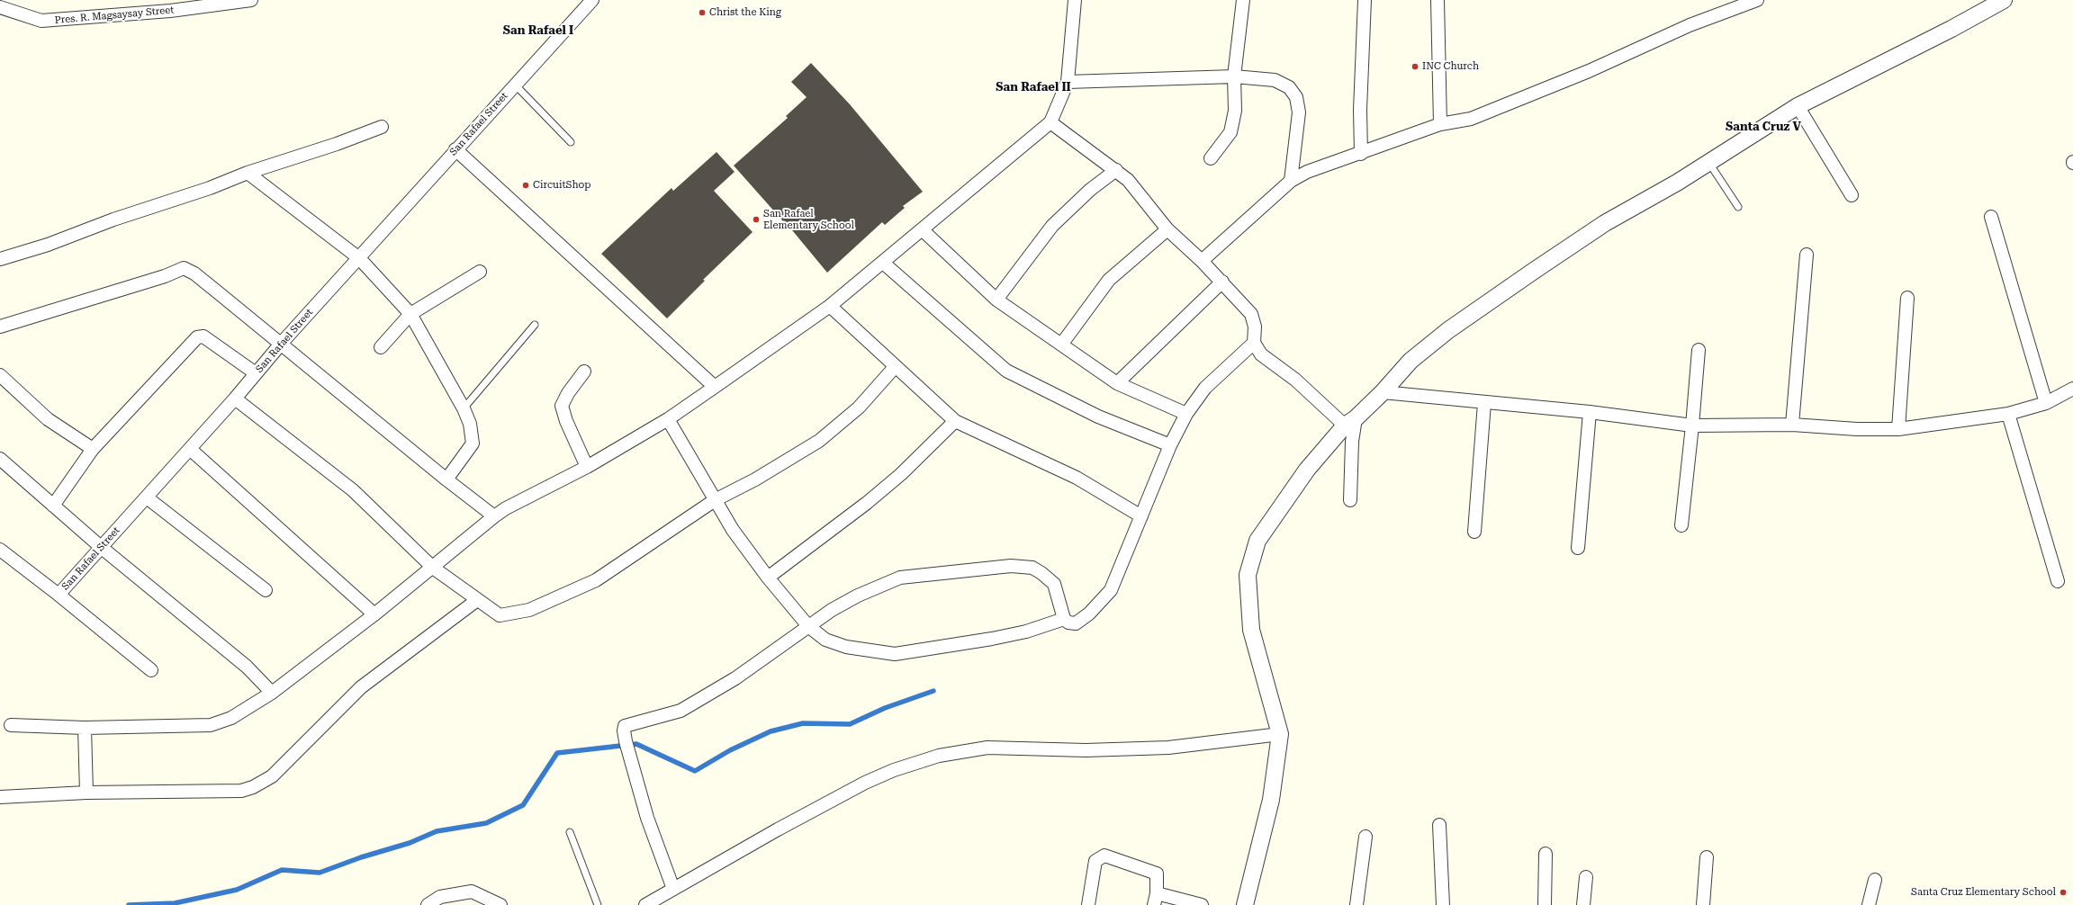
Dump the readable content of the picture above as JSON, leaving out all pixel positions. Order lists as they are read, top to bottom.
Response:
{
  "streets": {
    "street": ["Pres. R. Magsaysay Street", "San Rafael Street"]
  },
  "districts": ["San Rafael I", "San Rafael II", "Santa Cruz V"],
  "places": [
    "Christ the King",
    "INC Church",
    "CircuitShop",
    "San Rafael Elementary School",
    "Santa Cruz Elementary School"
  ]
}
